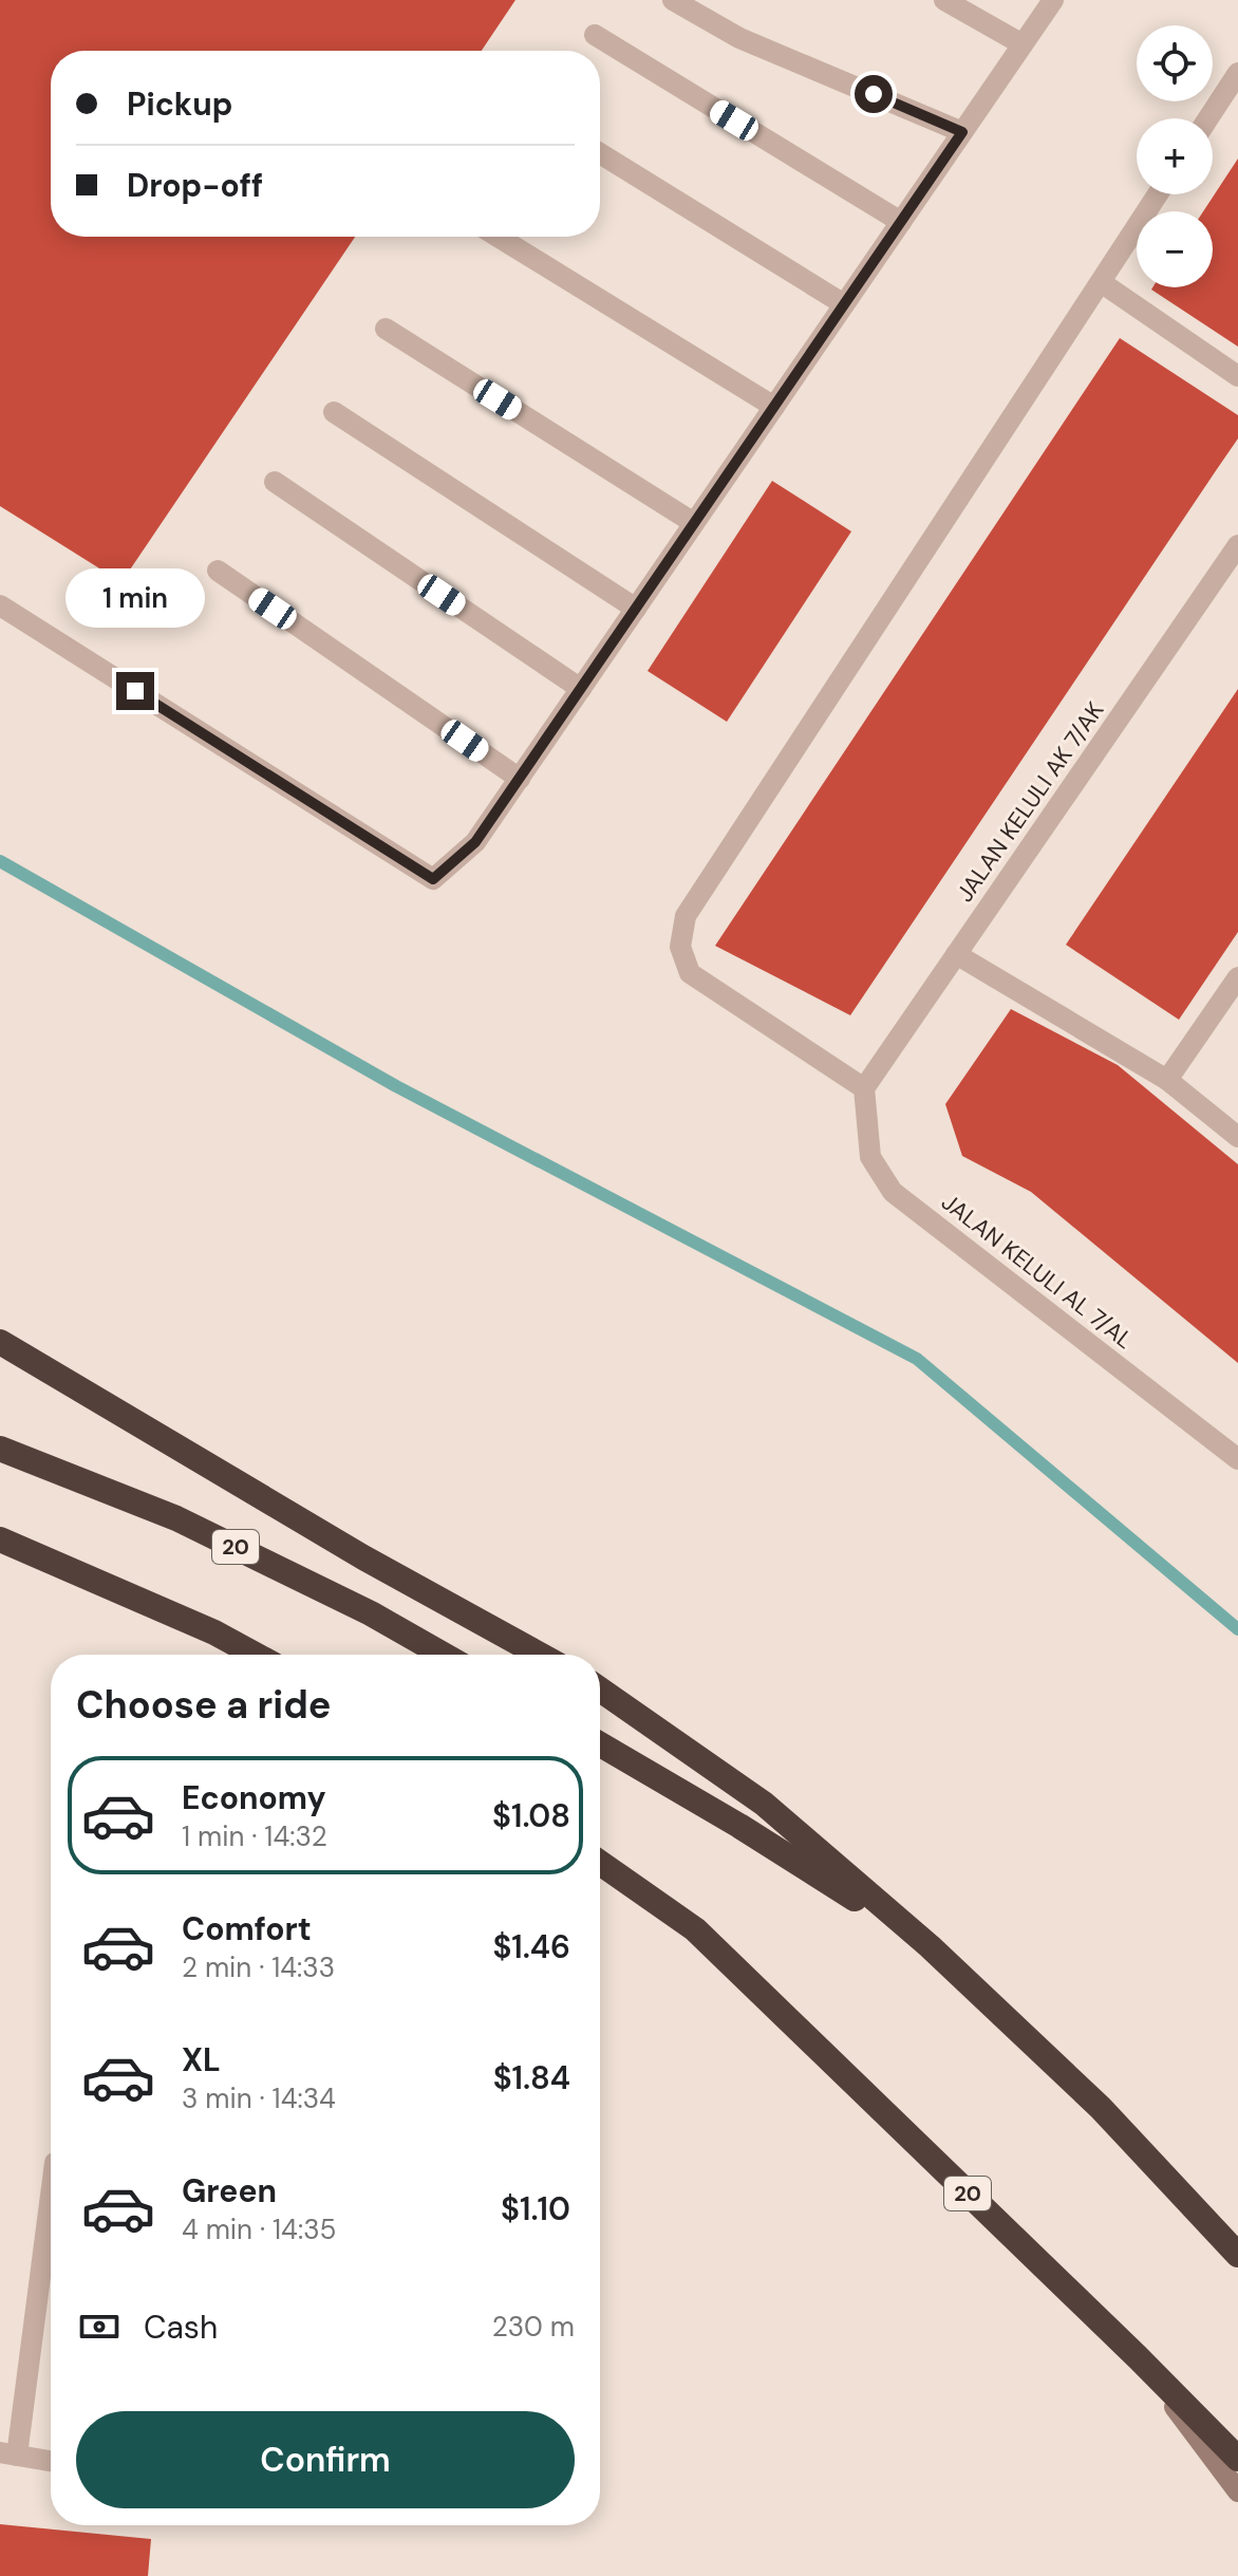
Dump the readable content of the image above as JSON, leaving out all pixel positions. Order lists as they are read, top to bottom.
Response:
{
  "streets": {
    "highway": ["20"],
    "street": ["JALAN KELULI AK 7/AK", "JALAN KELULI AL 7/AL"]
  },
  "crossings": [
    ["JALAN KELULI AK 7/AK", "JALAN KELULI AL 7/AL"]
  ],
  "page": {
    "map_buttons": ["+", "−"],
    "banner": ["Pickup", "Drop-off"],
    "bubble": "1 min",
    "heading": "Choose a ride",
    "list": [
      {
        "name": "Economy",
        "note": "1 min · 14:32",
        "value": "$1.08"
      },
      {
        "name": "Comfort",
        "note": "2 min · 14:33",
        "value": "$1.46"
      },
      {
        "name": "XL",
        "note": "3 min · 14:34",
        "value": "$1.84"
      },
      {
        "name": "Green",
        "note": "4 min · 14:35",
        "value": "$1.10"
      }
    ],
    "pay": ["Cash", "230 m"],
    "buttons": "Confirm"
  }
}
